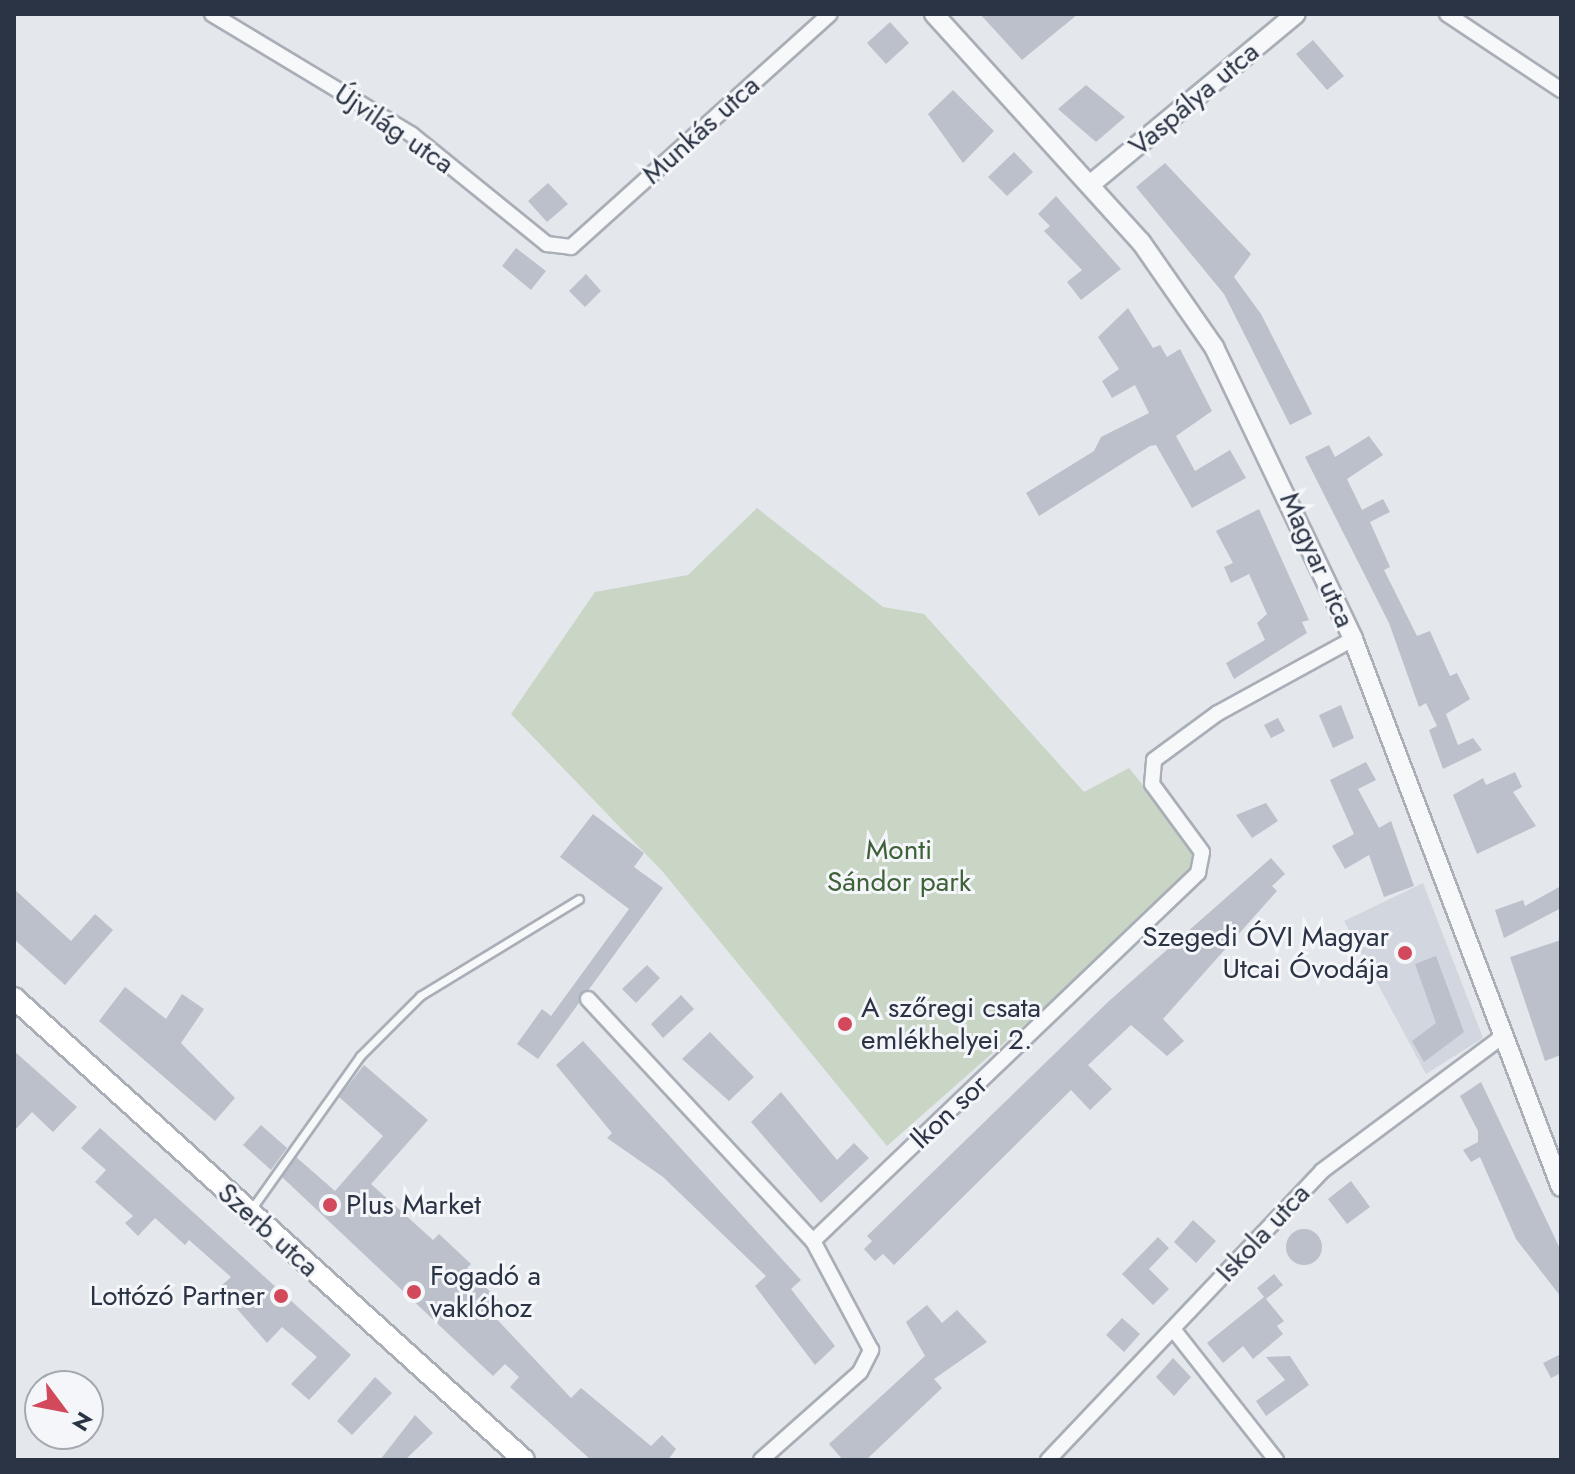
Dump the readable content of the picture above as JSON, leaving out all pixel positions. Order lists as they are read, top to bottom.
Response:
{
  "streets": {
    "main road": ["Szerb utca"],
    "street": [
      "Vaspálya utca",
      "Újvilág utca",
      "Munkás utca",
      "Magyar utca",
      "Ikon sor",
      "Iskola utca"
    ]
  },
  "crossings": [
    ["Vaspálya utca", "Magyar utca"],
    ["Újvilág utca", "Munkás utca"],
    ["Magyar utca", "Ikon sor"],
    ["Magyar utca", "Iskola utca"]
  ],
  "parks": ["Monti Sándor park"],
  "places": [
    "Szegedi ÓVI Magyar Utcai Óvodája",
    "A szőregi csata emlékhelyei 2.",
    "Plus Market",
    "Fogadó a vaklóhoz",
    "Lottózó Partner"
  ],
  "north": "bottom right"
}
